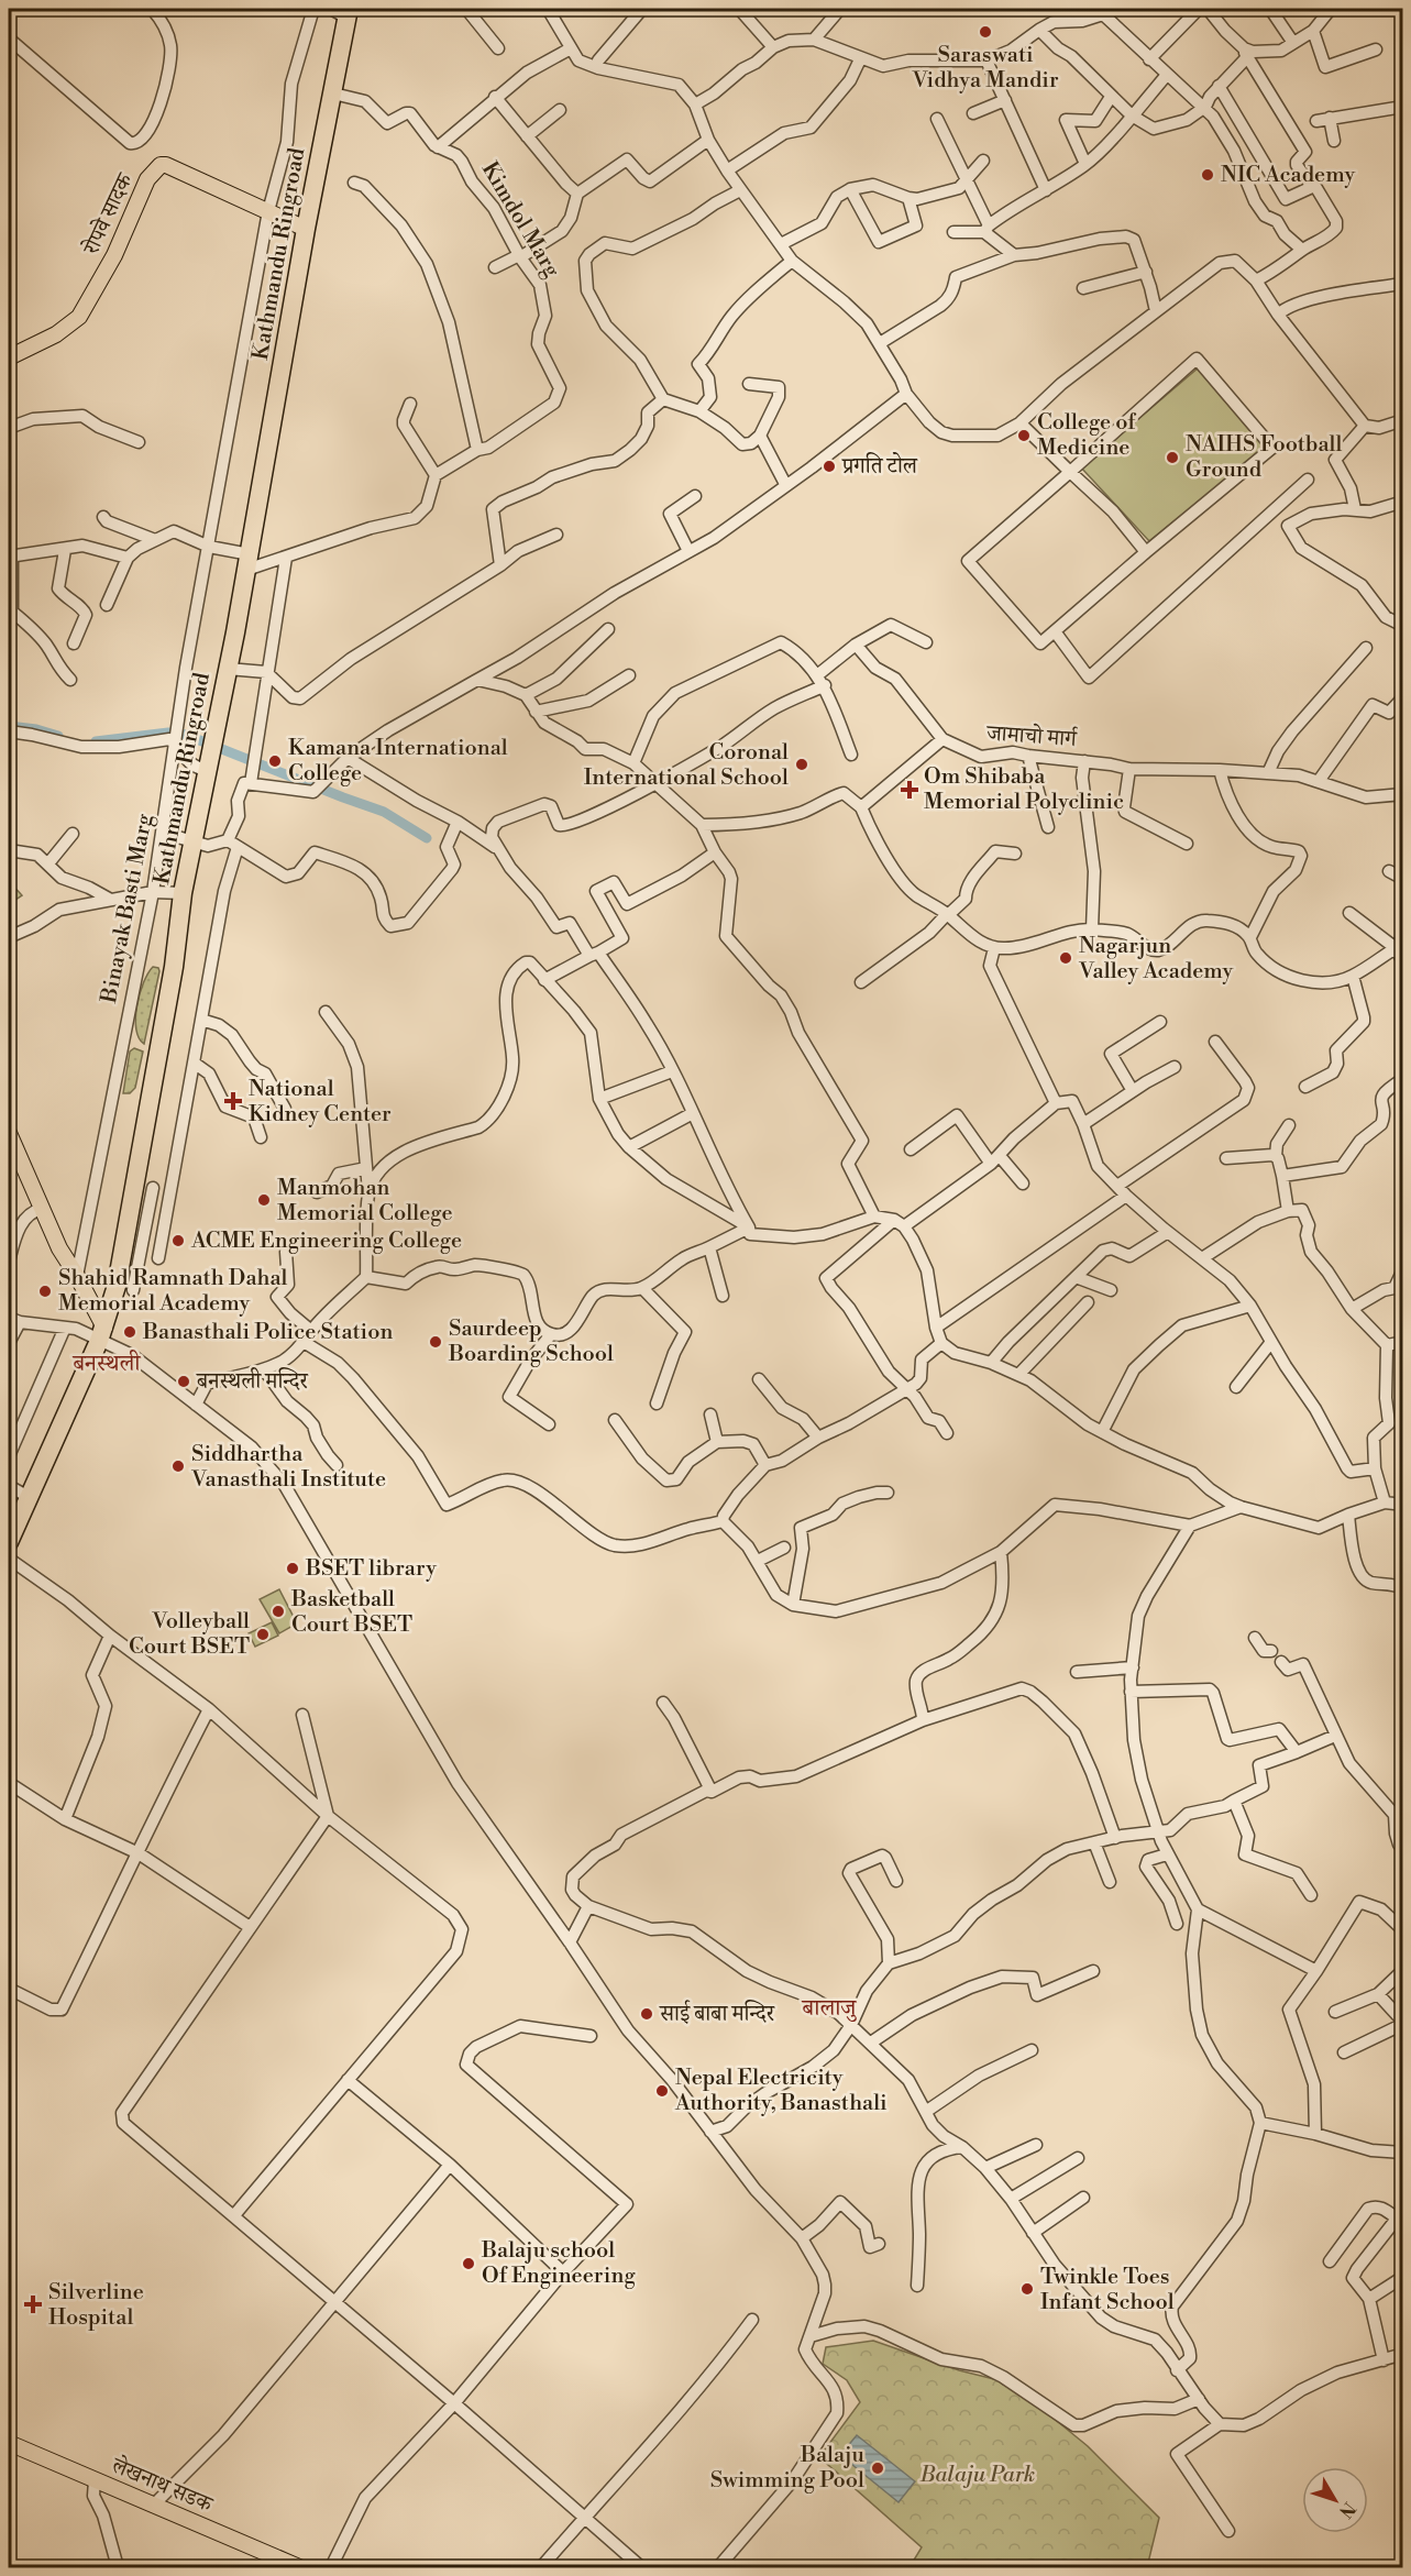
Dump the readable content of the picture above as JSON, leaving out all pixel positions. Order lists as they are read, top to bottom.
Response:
{
  "streets": {
    "highway": ["Kathmandu Ringroad"],
    "main road": ["रोपवे सादक", "लेखनाथ सडक"],
    "street": ["Kimdol Marg", "जामाचो मार्ग", "Binayak Basti Marg"]
  },
  "crossings": [
    ["रोपवे सादक", "Kathmandu Ringroad"],
    ["रोपवे सादक", "Binayak Basti Marg"],
    ["Kimdol Marg", "Kathmandu Ringroad"]
  ],
  "districts": ["बनस्थली", "बालाजु"],
  "parks": ["Balaju Park"],
  "places": {
    "other": [
      "Saraswati Vidhya Mandir",
      "NIC Academy",
      "College of Medicine",
      "NAIHS Football Ground",
      "प्रगति टोल",
      "Kamana International College",
      "Coronal International School",
      "Nagarjun Valley Academy",
      "Manmohan Memorial College",
      "ACME Engineering College",
      "Shahid Ramnath Dahal Memorial Academy",
      "Banasthali Police Station",
      "Saurdeep Boarding School",
      "बनस्थली मन्दिर",
      "Siddhartha Vanasthali Institute",
      "BSET library",
      "Basketball Court BSET",
      "Volleyball Court BSET",
      "साई बाबा मन्दिर",
      "Nepal Electricity Authority, Banasthali",
      "Balaju school Of Engineering",
      "Twinkle Toes Infant School",
      "Balaju Swimming Pool"
    ],
    "health": ["Om Shibaba Memorial Polyclinic", "National Kidney Center", "Silverline Hospital"]
  },
  "north": "bottom right"
}
